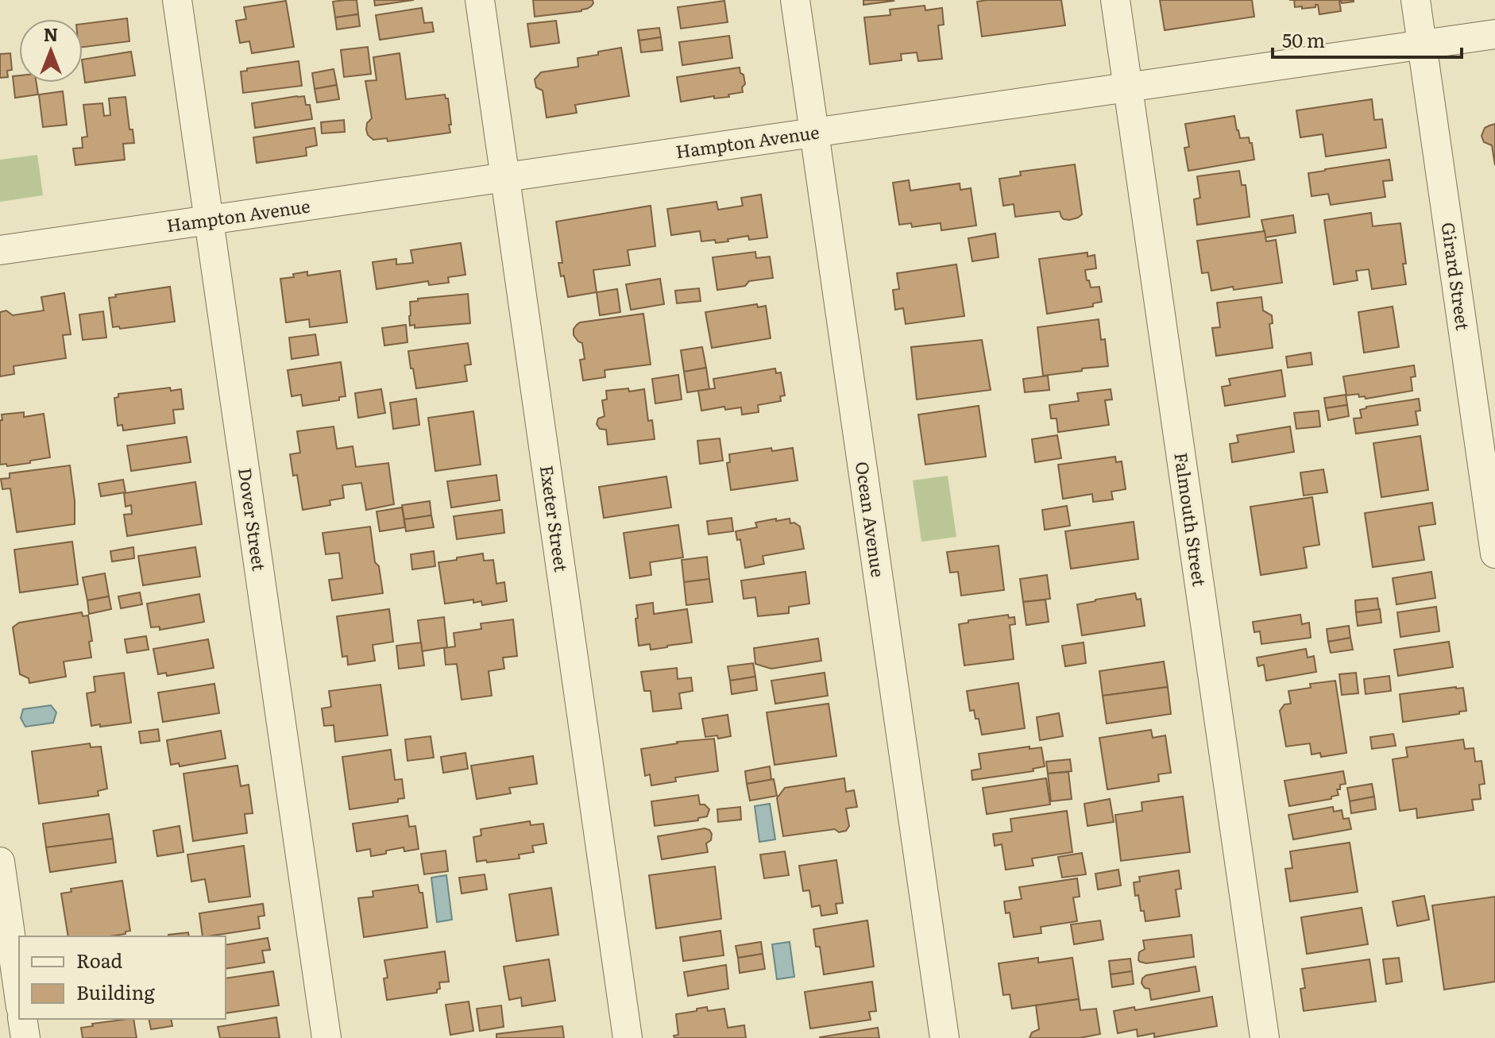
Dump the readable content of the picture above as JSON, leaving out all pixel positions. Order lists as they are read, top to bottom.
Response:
{
  "streets": {
    "street": [
      "Hampton Avenue",
      "Girard Street",
      "Exeter Street",
      "Dover Street",
      "Ocean Avenue",
      "Falmouth Street"
    ]
  },
  "crossings": [
    ["Hampton Avenue", "Girard Street"],
    ["Hampton Avenue", "Exeter Street"],
    ["Hampton Avenue", "Dover Street"],
    ["Hampton Avenue", "Ocean Avenue"],
    ["Hampton Avenue", "Falmouth Street"]
  ],
  "legend": ["Road", "Building"],
  "scale_bar": "50 m",
  "north": "top"
}
